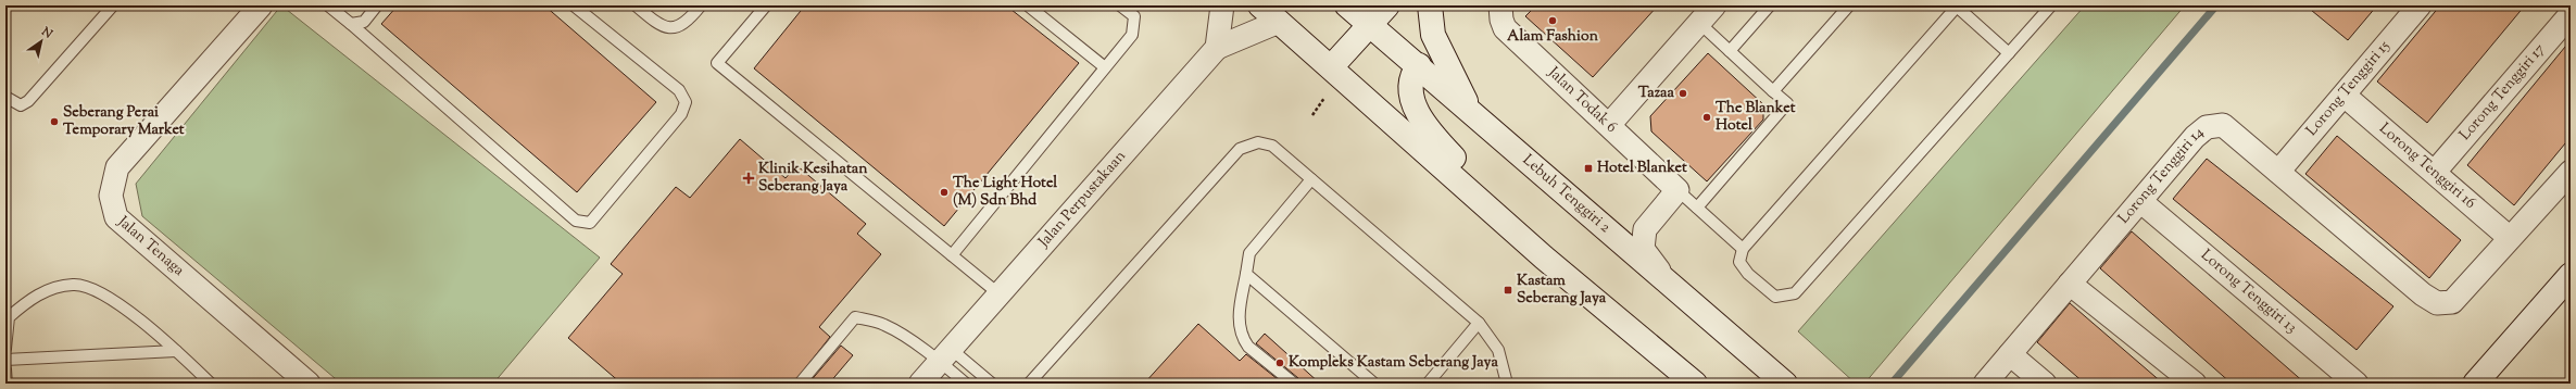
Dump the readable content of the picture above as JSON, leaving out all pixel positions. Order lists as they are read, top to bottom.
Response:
{
  "streets": {
    "street": [
      "Lorong Tenggiri 15",
      "Lorong Tenggiri 17",
      "Jalan Todak 6",
      "Lorong Tenggiri 16",
      "Lorong Tenggiri 14",
      "Lebuh Tenggiri 2",
      "Jalan Perpustakaan",
      "Jalan Tenaga",
      "Lorong Tenggiri 13"
    ]
  },
  "crossings": [
    ["Lorong Tenggiri 15", "Lorong Tenggiri 16"],
    ["Lorong Tenggiri 15", "Lorong Tenggiri 14"],
    ["Lorong Tenggiri 17", "Lorong Tenggiri 16"],
    ["Lorong Tenggiri 16", "Lorong Tenggiri 14"],
    ["Lorong Tenggiri 14", "Lorong Tenggiri 13"]
  ],
  "places": {
    "other": [
      "Alam Fashion",
      "Tazaa",
      "The Blanket Hotel",
      "Seberang Perai Temporary Market",
      "The Light Hotel (M) Sdn Bhd",
      "Kompleks Kastam Seberang Jaya"
    ],
    "transit": ["Hotel Blanket", "Kastam Seberang Jaya"],
    "health": ["Klinik Kesihatan Seberang Jaya"]
  },
  "north": "top right"
}
